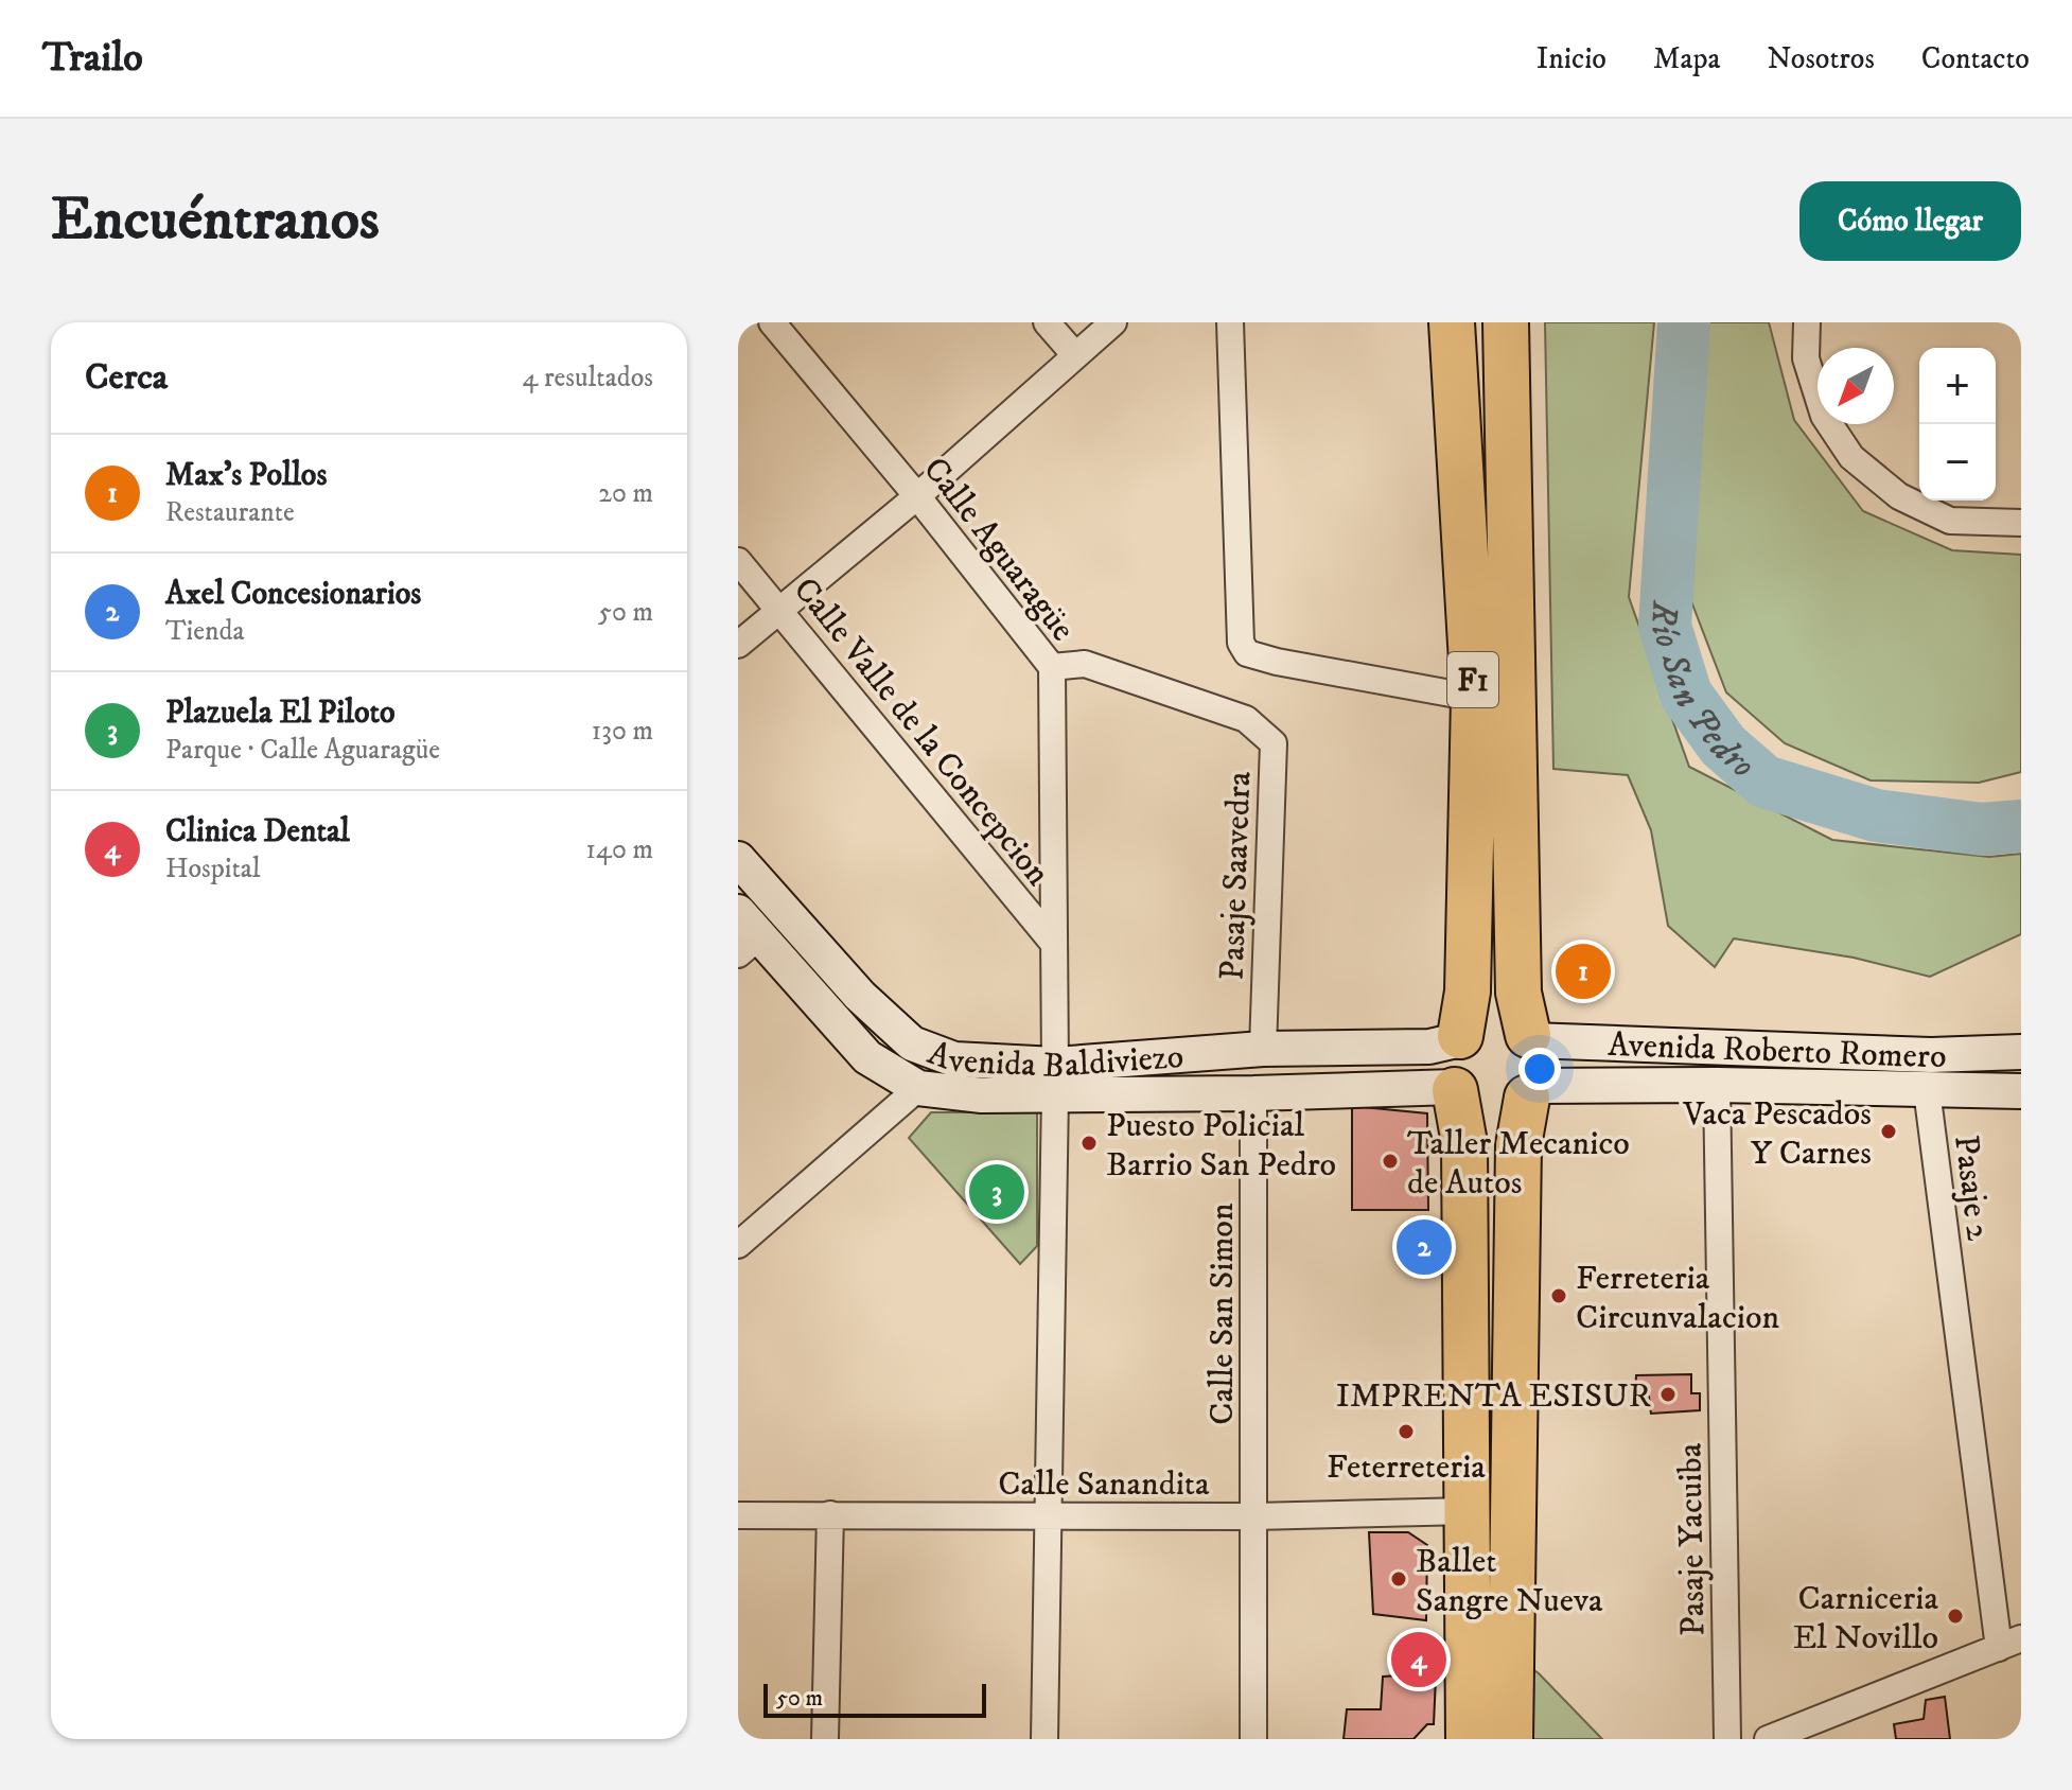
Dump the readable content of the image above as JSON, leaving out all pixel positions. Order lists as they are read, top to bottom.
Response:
{
  "streets": {
    "highway": ["F1"],
    "street": [
      "Calle Aguaragüe",
      "Calle Valle de la Concepcion",
      "Pasaje Saavedra",
      "Avenida Baldiviezo",
      "Avenida Roberto Romero",
      "Pasaje 2",
      "Calle San Simon",
      "Calle Sanandita",
      "Pasaje Yacuiba"
    ]
  },
  "crossings": [
    ["Calle Aguaragüe", "Calle Valle de la Concepcion"],
    ["Calle Aguaragüe", "Pasaje Saavedra"],
    ["Calle Aguaragüe", "Avenida Baldiviezo"],
    ["Calle Aguaragüe", "Calle Sanandita"],
    ["F1", "Avenida Baldiviezo"],
    ["F1", "Avenida Roberto Romero"],
    ["F1", "Calle Sanandita"],
    ["Pasaje Saavedra", "Avenida Baldiviezo"],
    ["Avenida Baldiviezo", "Avenida Roberto Romero"],
    ["Avenida Baldiviezo", "Calle San Simon"],
    ["Avenida Roberto Romero", "Pasaje 2"],
    ["Avenida Roberto Romero", "Pasaje Yacuiba"],
    ["Calle San Simon", "Calle Sanandita"]
  ],
  "water": ["Río San Pedro"],
  "places": [
    "Vaca Pescados Y Carnes",
    "Puesto Policial Barrio San Pedro",
    "Taller Mecanico de Autos",
    "Ferreteria Circunvalacion",
    "IMPRENTA ESISUR",
    "Feterreteria",
    "Ballet Sangre Nueva",
    "Carniceria El Novillo"
  ],
  "scale_bar": "50 m",
  "north": "bottom left",
  "page": {
    "header": "Trailo",
    "nav": [
      "Inicio",
      "Mapa",
      "Nosotros",
      "Contacto"
    ],
    "buttons": "Cómo llegar",
    "title": "Encuéntranos",
    "heading": ["Cerca", "4 resultados"],
    "map_buttons": ["+", "−"],
    "list": [
      {
        "mark": "1",
        "name": "Max's Pollos",
        "note": "Restaurante",
        "value": "20 m"
      },
      {
        "mark": "2",
        "name": "Axel Concesionarios",
        "note": "Tienda",
        "value": "50 m"
      },
      {
        "mark": "3",
        "name": "Plazuela El Piloto",
        "note": "Parque · Calle Aguaragüe",
        "value": "130 m"
      },
      {
        "mark": "4",
        "name": "Clinica Dental",
        "note": "Hospital",
        "value": "140 m"
      }
    ],
    "pins": [
      "1",
      "3",
      "2",
      "4"
    ],
    "scale": "50 m"
  }
}
